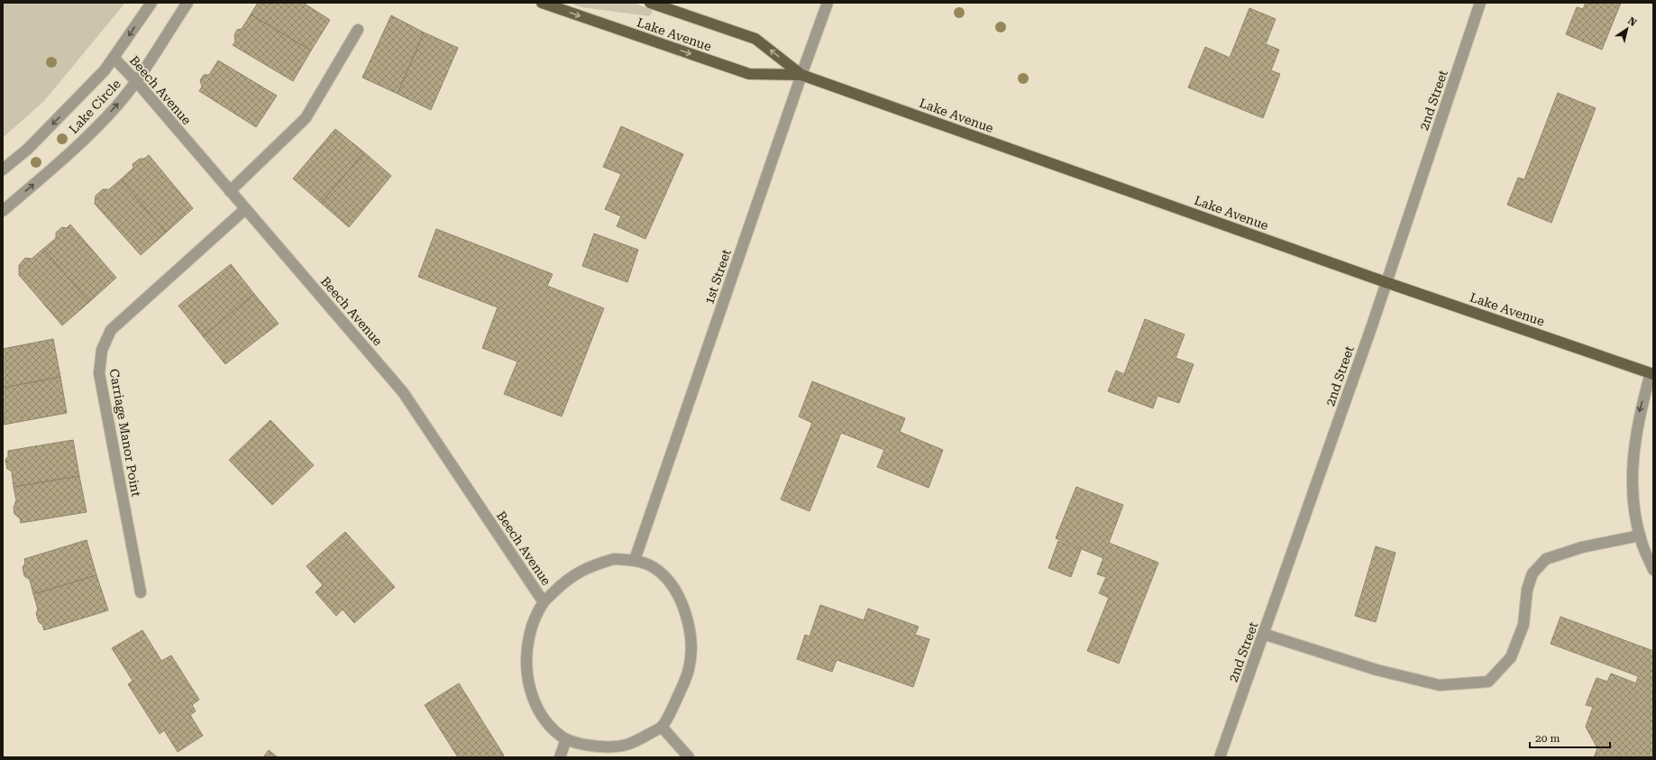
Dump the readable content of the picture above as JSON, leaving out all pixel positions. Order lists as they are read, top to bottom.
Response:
{
  "streets": {
    "main road": ["Lake Avenue"],
    "street": [
      "Beech Avenue",
      "2nd Street",
      "Lake Circle",
      "1st Street",
      "Carriage Manor Point"
    ]
  },
  "crossings": [
    ["Lake Avenue", "2nd Street"],
    ["Lake Avenue", "1st Street"],
    ["Beech Avenue", "Lake Circle"],
    ["Beech Avenue", "1st Street"],
    ["Beech Avenue", "Carriage Manor Point"]
  ],
  "scale_bar": "20 m",
  "north": "top right"
}
